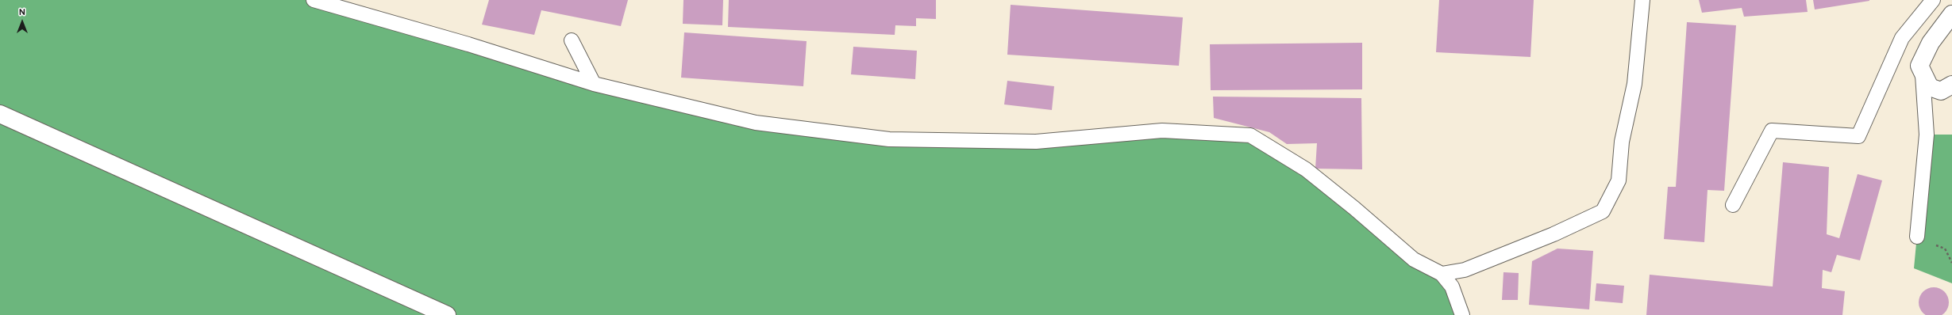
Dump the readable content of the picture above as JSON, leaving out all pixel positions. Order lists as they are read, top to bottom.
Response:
{
  "north": "top"
}
